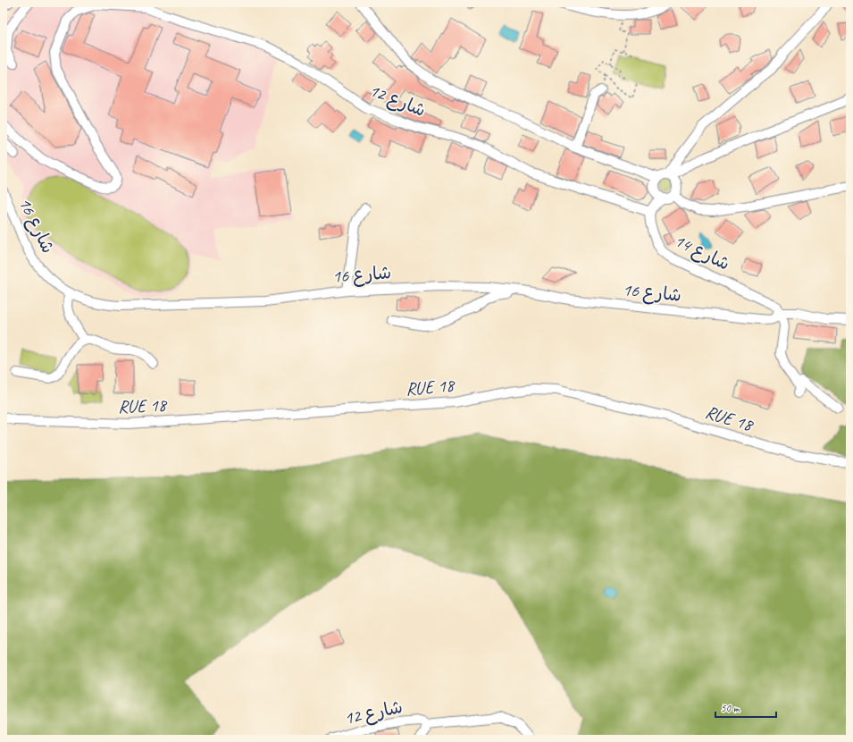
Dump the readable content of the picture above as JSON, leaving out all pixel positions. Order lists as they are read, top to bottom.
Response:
{
  "streets": {
    "street": [
      "شارع 12",
      "شارع 16",
      "شارع 14",
      "RUE 18"
    ]
  },
  "crossings": [
    ["شارع 12", "شارع 14"],
    ["شارع 16", "شارع 14"]
  ],
  "scale_bar": "50 m"
}
